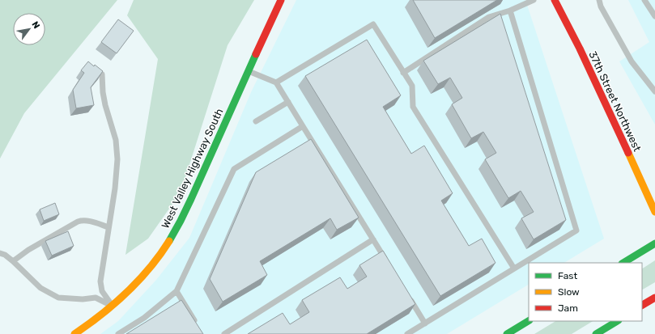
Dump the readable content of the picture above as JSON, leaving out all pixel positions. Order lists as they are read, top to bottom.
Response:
{
  "streets": {
    "main road": ["37th Street Northwest", "West Valley Highway South"]
  },
  "legend": ["Fast", "Slow", "Jam"],
  "north": "top right"
}
